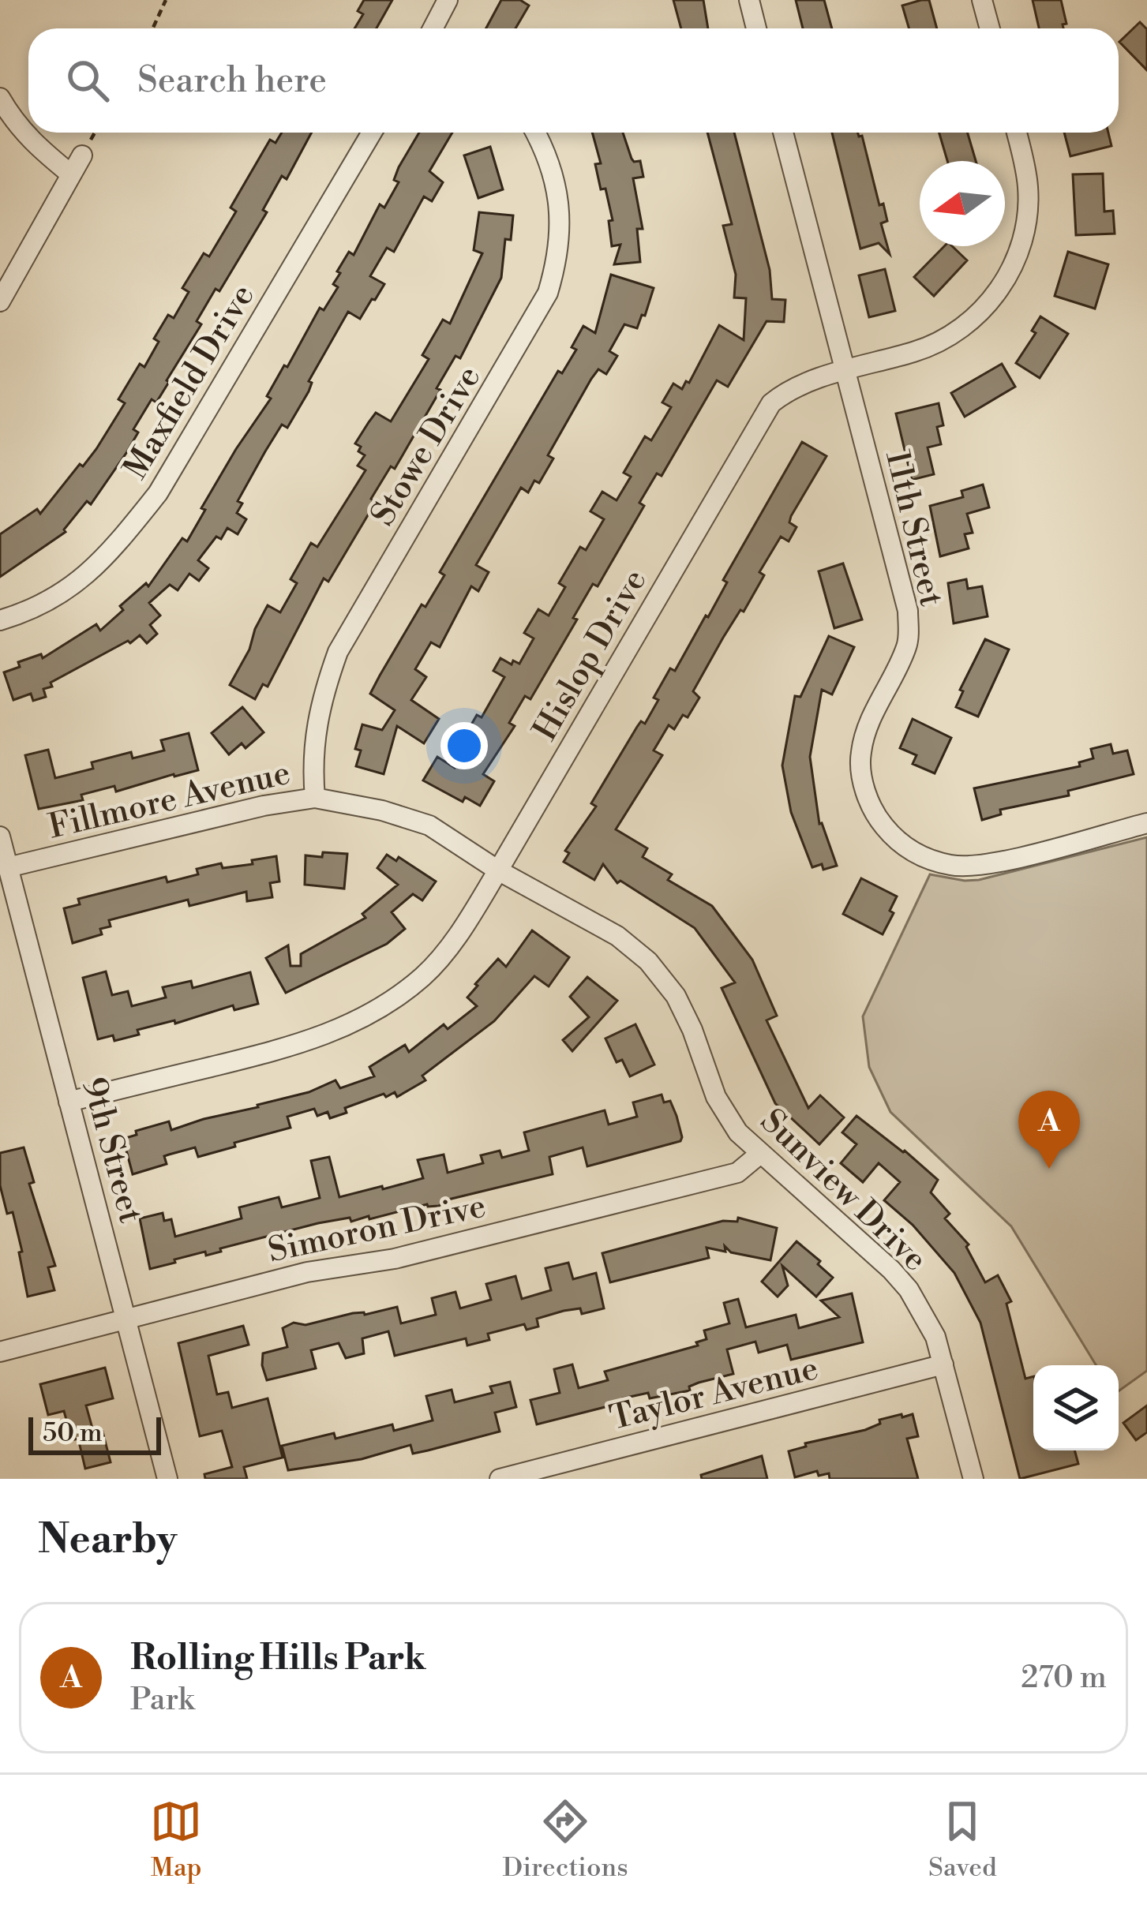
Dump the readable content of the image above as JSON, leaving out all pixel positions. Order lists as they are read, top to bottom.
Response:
{
  "streets": {
    "street": [
      "Maxfield Drive",
      "Stowe Drive",
      "11th Street",
      "Hislop Drive",
      "Fillmore Avenue",
      "9th Street",
      "Sunview Drive",
      "Simoron Drive",
      "Taylor Avenue"
    ]
  },
  "crossings": [
    ["Stowe Drive", "Fillmore Avenue"],
    ["11th Street", "Hislop Drive"],
    ["Hislop Drive", "Fillmore Avenue"],
    ["Hislop Drive", "9th Street"],
    ["Hislop Drive", "Sunview Drive"],
    ["Fillmore Avenue", "9th Street"],
    ["Fillmore Avenue", "Sunview Drive"],
    ["9th Street", "Simoron Drive"],
    ["Sunview Drive", "Simoron Drive"],
    ["Sunview Drive", "Taylor Avenue"]
  ],
  "scale_bar": "50 m",
  "north": "left",
  "page": {
    "search": "Search here",
    "pins": "A",
    "scale": "50 m",
    "heading": "Nearby",
    "list": [
      {
        "mark": "A",
        "name": "Rolling Hills Park",
        "note": "Park",
        "value": "270 m"
      }
    ],
    "nav": ["Map", "Directions", "Saved"]
  }
}
